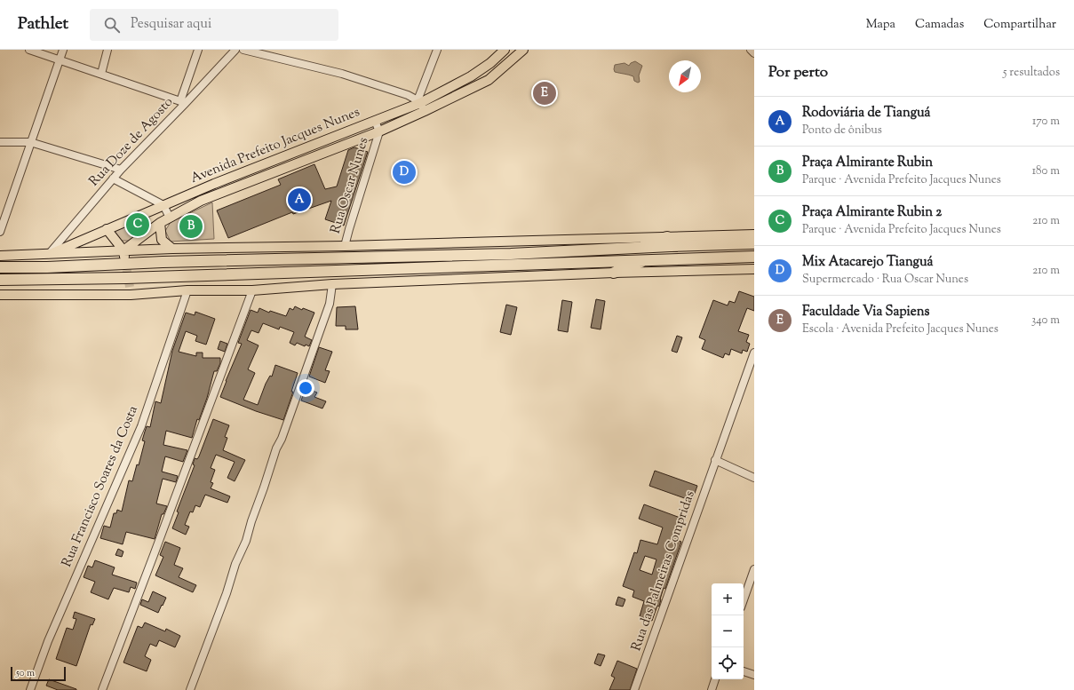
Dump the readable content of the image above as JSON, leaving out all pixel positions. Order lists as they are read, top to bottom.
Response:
{
  "streets": {
    "main road": ["Avenida Prefeito Jacques Nunes"],
    "street": [
      "Rua Doze de Agosto",
      "Rua Oscar Nunes",
      "Rua Francisco Soares da Costa",
      "Rua das Palmeiras Compridas"
    ]
  },
  "crossings": [
    ["Rua Doze de Agosto", "Avenida Prefeito Jacques Nunes"],
    ["Avenida Prefeito Jacques Nunes", "Rua Oscar Nunes"]
  ],
  "scale_bar": "50 m",
  "north": "bottom left",
  "page": {
    "header": "Pathlet",
    "search": "Pesquisar aqui",
    "nav": ["Mapa", "Camadas", "Compartilhar"],
    "heading": ["Por perto", "5 resultados"],
    "pins": [
      "E",
      "D",
      "A",
      "C",
      "B"
    ],
    "list": [
      {
        "mark": "A",
        "name": "Rodoviária de Tianguá",
        "note": "Ponto de ônibus",
        "value": "170 m"
      },
      {
        "mark": "B",
        "name": "Praça Almirante Rubin",
        "note": "Parque · Avenida Prefeito Jacques Nunes",
        "value": "180 m"
      },
      {
        "mark": "C",
        "name": "Praça Almirante Rubin 2",
        "note": "Parque · Avenida Prefeito Jacques Nunes",
        "value": "210 m"
      },
      {
        "mark": "D",
        "name": "Mix Atacarejo Tianguá",
        "note": "Supermercado · Rua Oscar Nunes",
        "value": "210 m"
      },
      {
        "mark": "E",
        "name": "Faculdade Via Sapiens",
        "note": "Escola · Avenida Prefeito Jacques Nunes",
        "value": "340 m"
      }
    ],
    "map_buttons": ["+", "−"],
    "scale": "50 m"
  }
}
